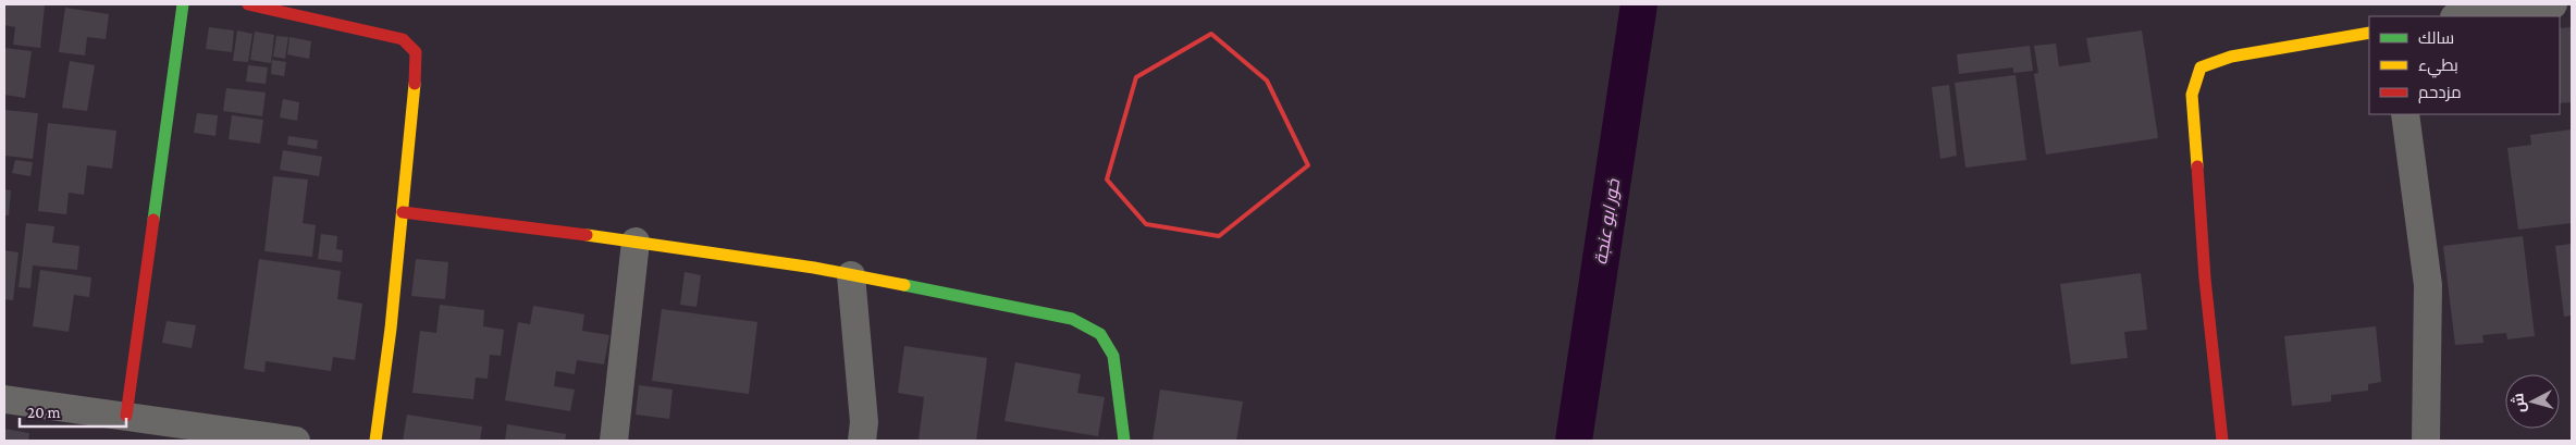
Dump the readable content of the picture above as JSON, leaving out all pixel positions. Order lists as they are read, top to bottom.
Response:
{
  "water": ["خور ابو عنجة"],
  "legend": ["سالك", "بطيء", "مزدحم"],
  "scale_bar": "20 m",
  "north": "left"
}
